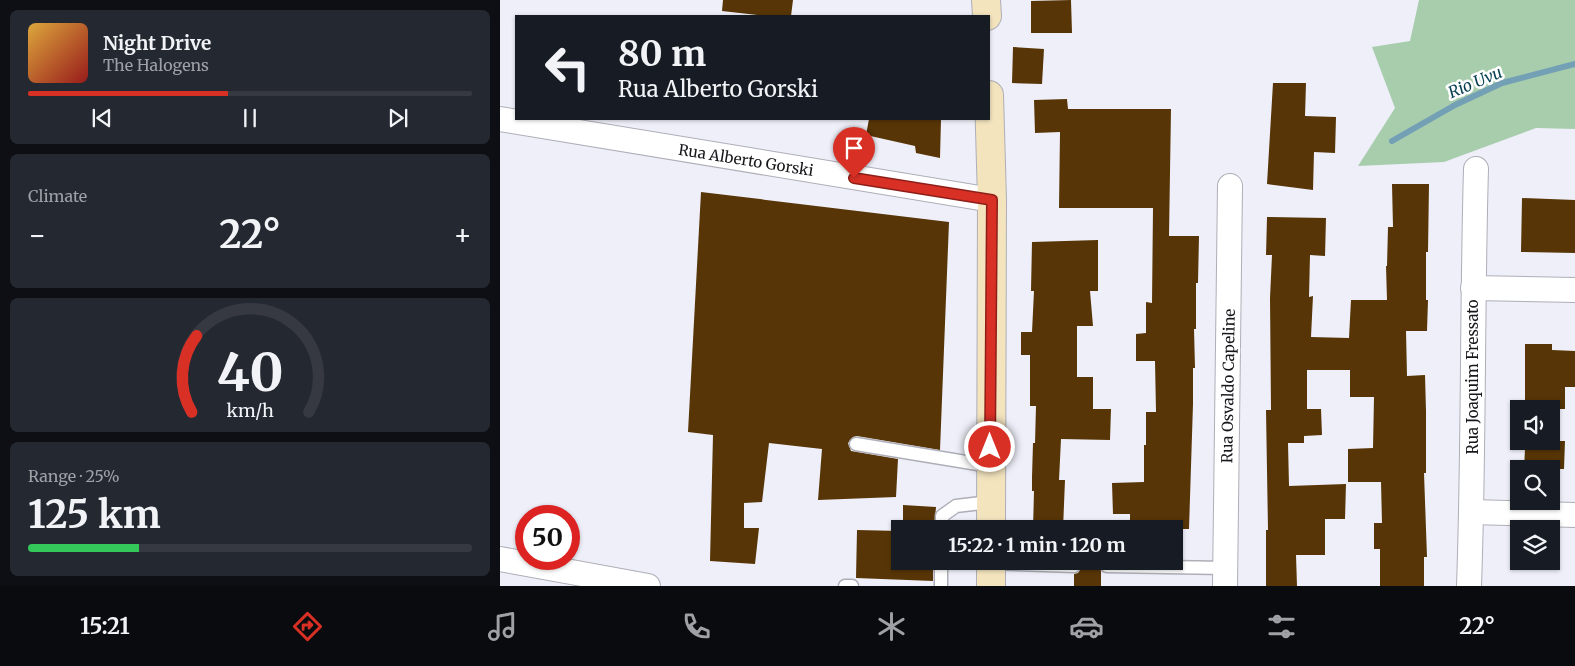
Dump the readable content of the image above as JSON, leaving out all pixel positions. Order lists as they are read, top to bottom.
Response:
{
  "streets": {
    "street": ["Rua Alberto Gorski", "Rua Joaquim Fressato", "Rua Osvaldo Capeline"]
  },
  "water": ["Rio Uvu"],
  "page": {
    "turn": ["80 m", "Rua Alberto Gorski"],
    "song": ["Night Drive", "The Halogens"],
    "tile": [
      "Climate",
      ["Range · 25%", "125 km"]
    ],
    "heat": ["−", "22°", "+"],
    "limit": "50",
    "trip": "15:22 · 1 min · 120 m",
    "tabs": ["15:21", "22°"],
    "gauge": ["40", "km/h"]
  }
}
